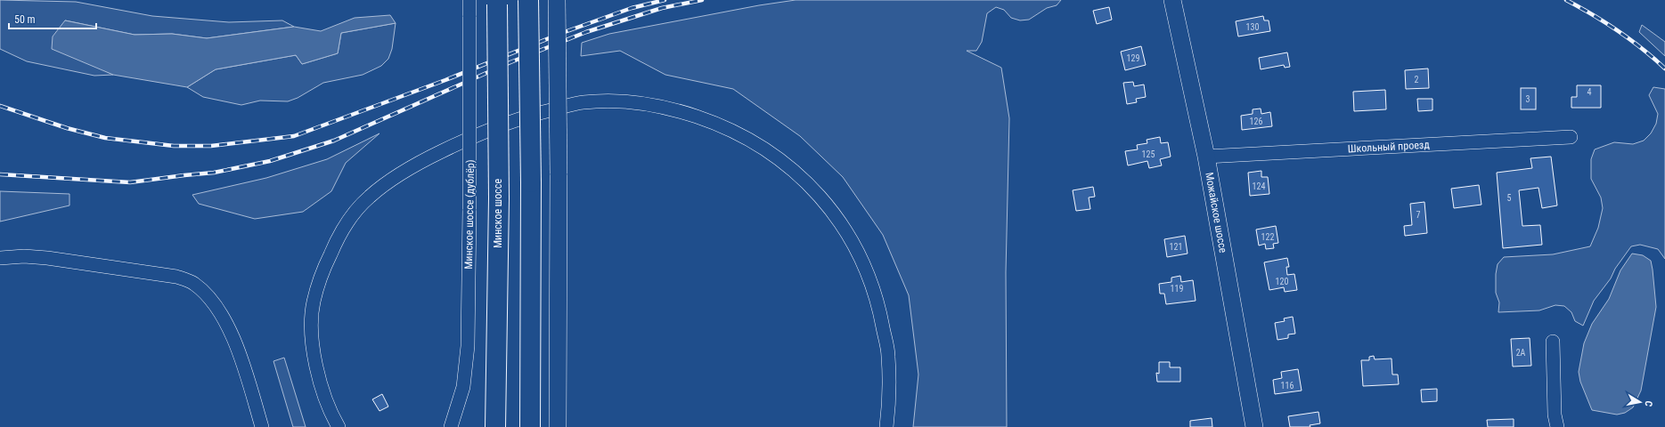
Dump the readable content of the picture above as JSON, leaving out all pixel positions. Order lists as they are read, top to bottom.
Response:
{
  "streets": {
    "highway": ["Минское шоссе"],
    "main road": ["Можайское шоссе"],
    "street": ["Школьный проезд", "Минское шоссе (дублёр)"]
  },
  "crossings": [
    ["Школьный проезд", "Можайское шоссе"]
  ],
  "house_numbers": [
    "130",
    "129",
    "2",
    "4",
    "3",
    "126",
    "125",
    "124",
    "5",
    "7",
    "122",
    "121",
    "120",
    "119",
    "2А",
    "116"
  ],
  "scale_bar": "50 m",
  "north": "right"
}
